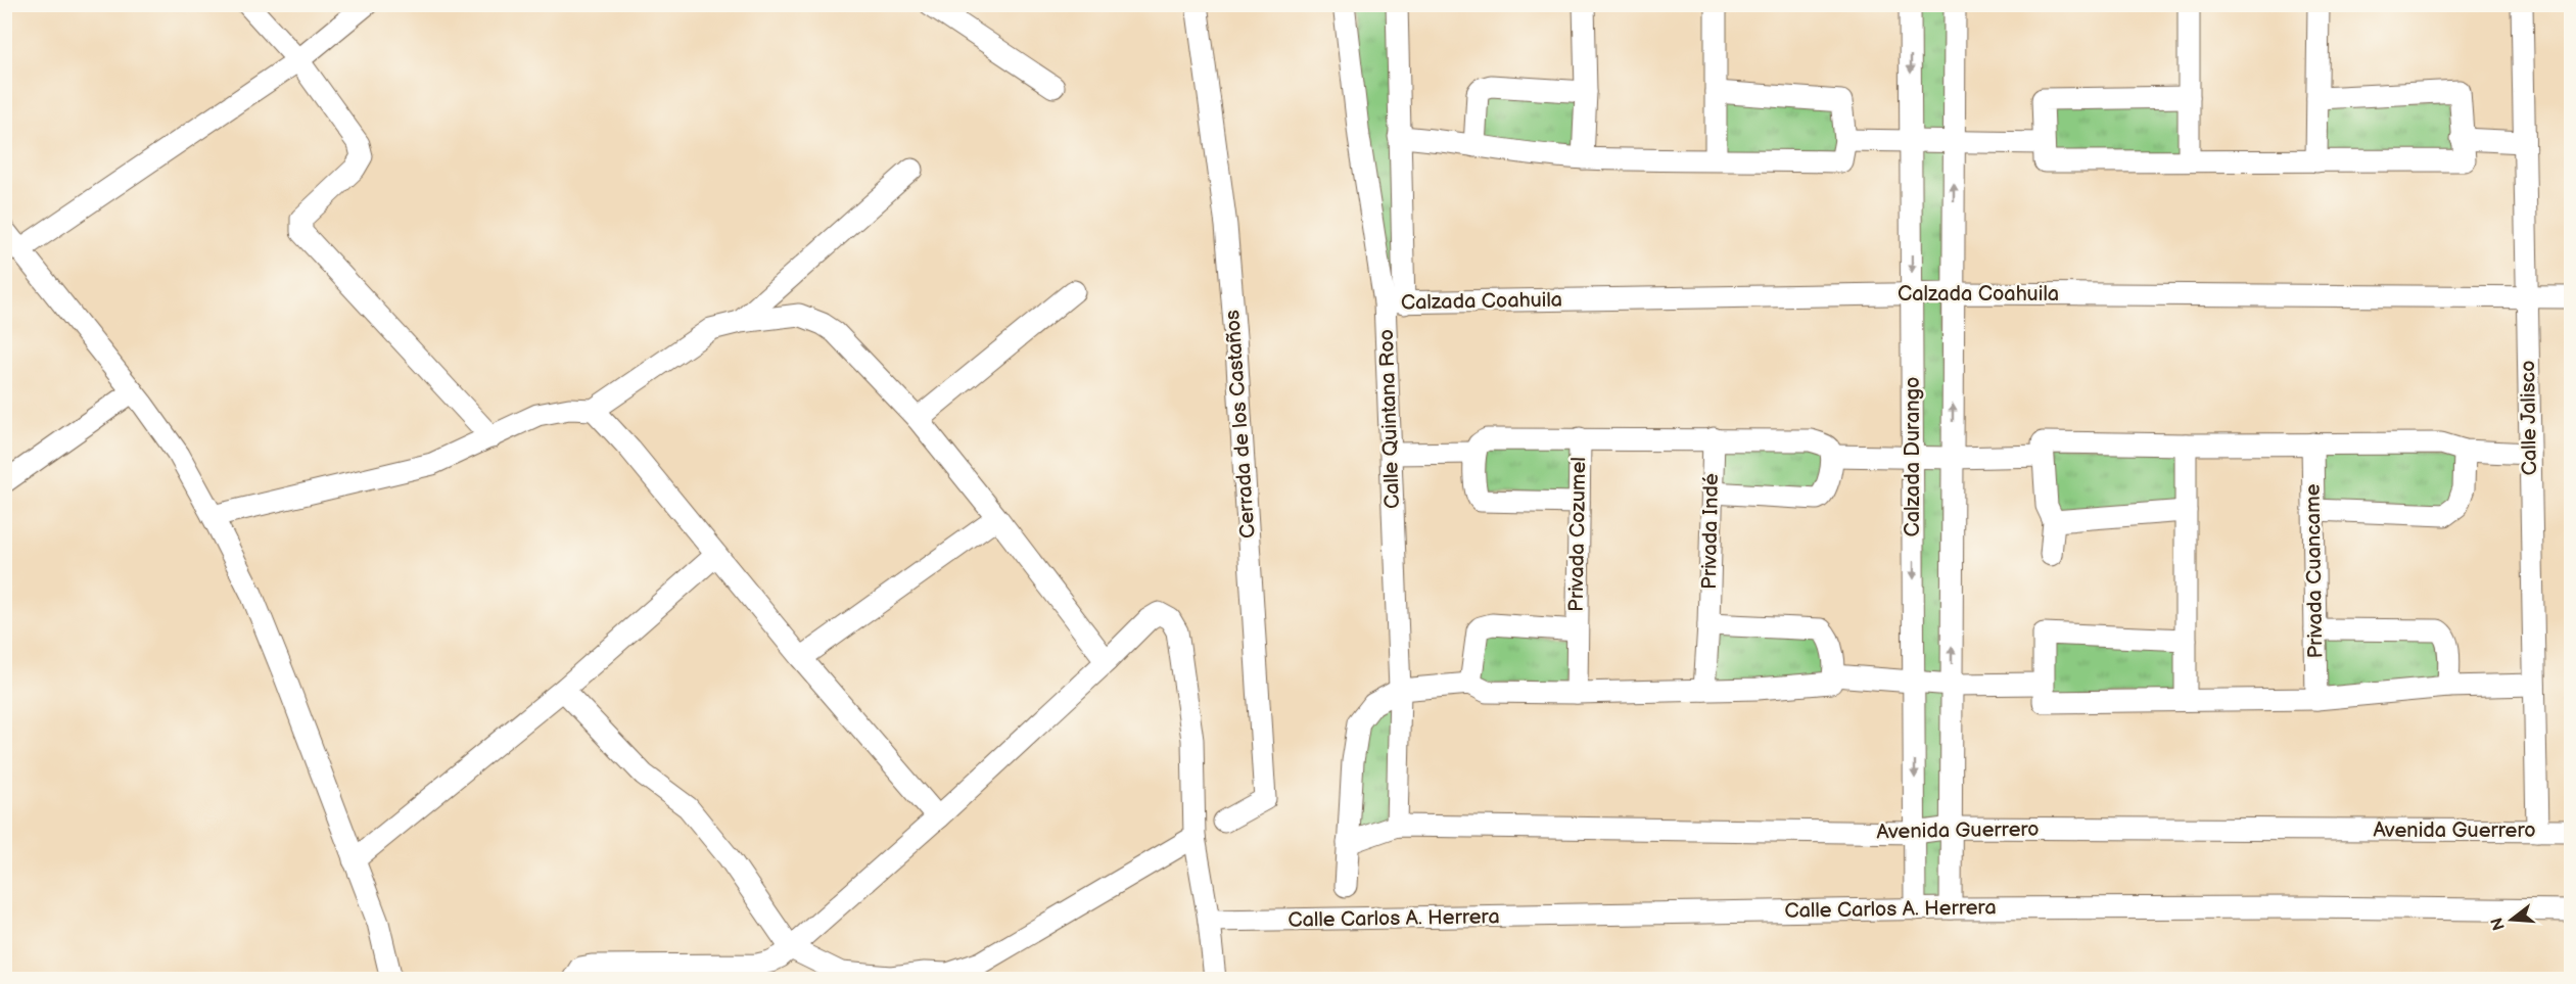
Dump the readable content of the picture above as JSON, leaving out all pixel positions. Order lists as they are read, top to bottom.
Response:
{
  "streets": {
    "street": [
      "Calzada Coahuila",
      "Calle Jalisco",
      "Calle Quintana Roo",
      "Cerrada de los Castaños",
      "Calzada Durango",
      "Privada Indé",
      "Privada Cozumel",
      "Privada Cuancame",
      "Avenida Guerrero",
      "Calle Carlos A. Herrera"
    ]
  },
  "crossings": [
    ["Calzada Coahuila", "Calle Jalisco"],
    ["Calzada Coahuila", "Calle Quintana Roo"],
    ["Calzada Coahuila", "Calzada Durango"],
    ["Calle Jalisco", "Avenida Guerrero"],
    ["Calle Quintana Roo", "Avenida Guerrero"],
    ["Calzada Durango", "Avenida Guerrero"],
    ["Calzada Durango", "Calle Carlos A. Herrera"]
  ],
  "north": "left"
}
